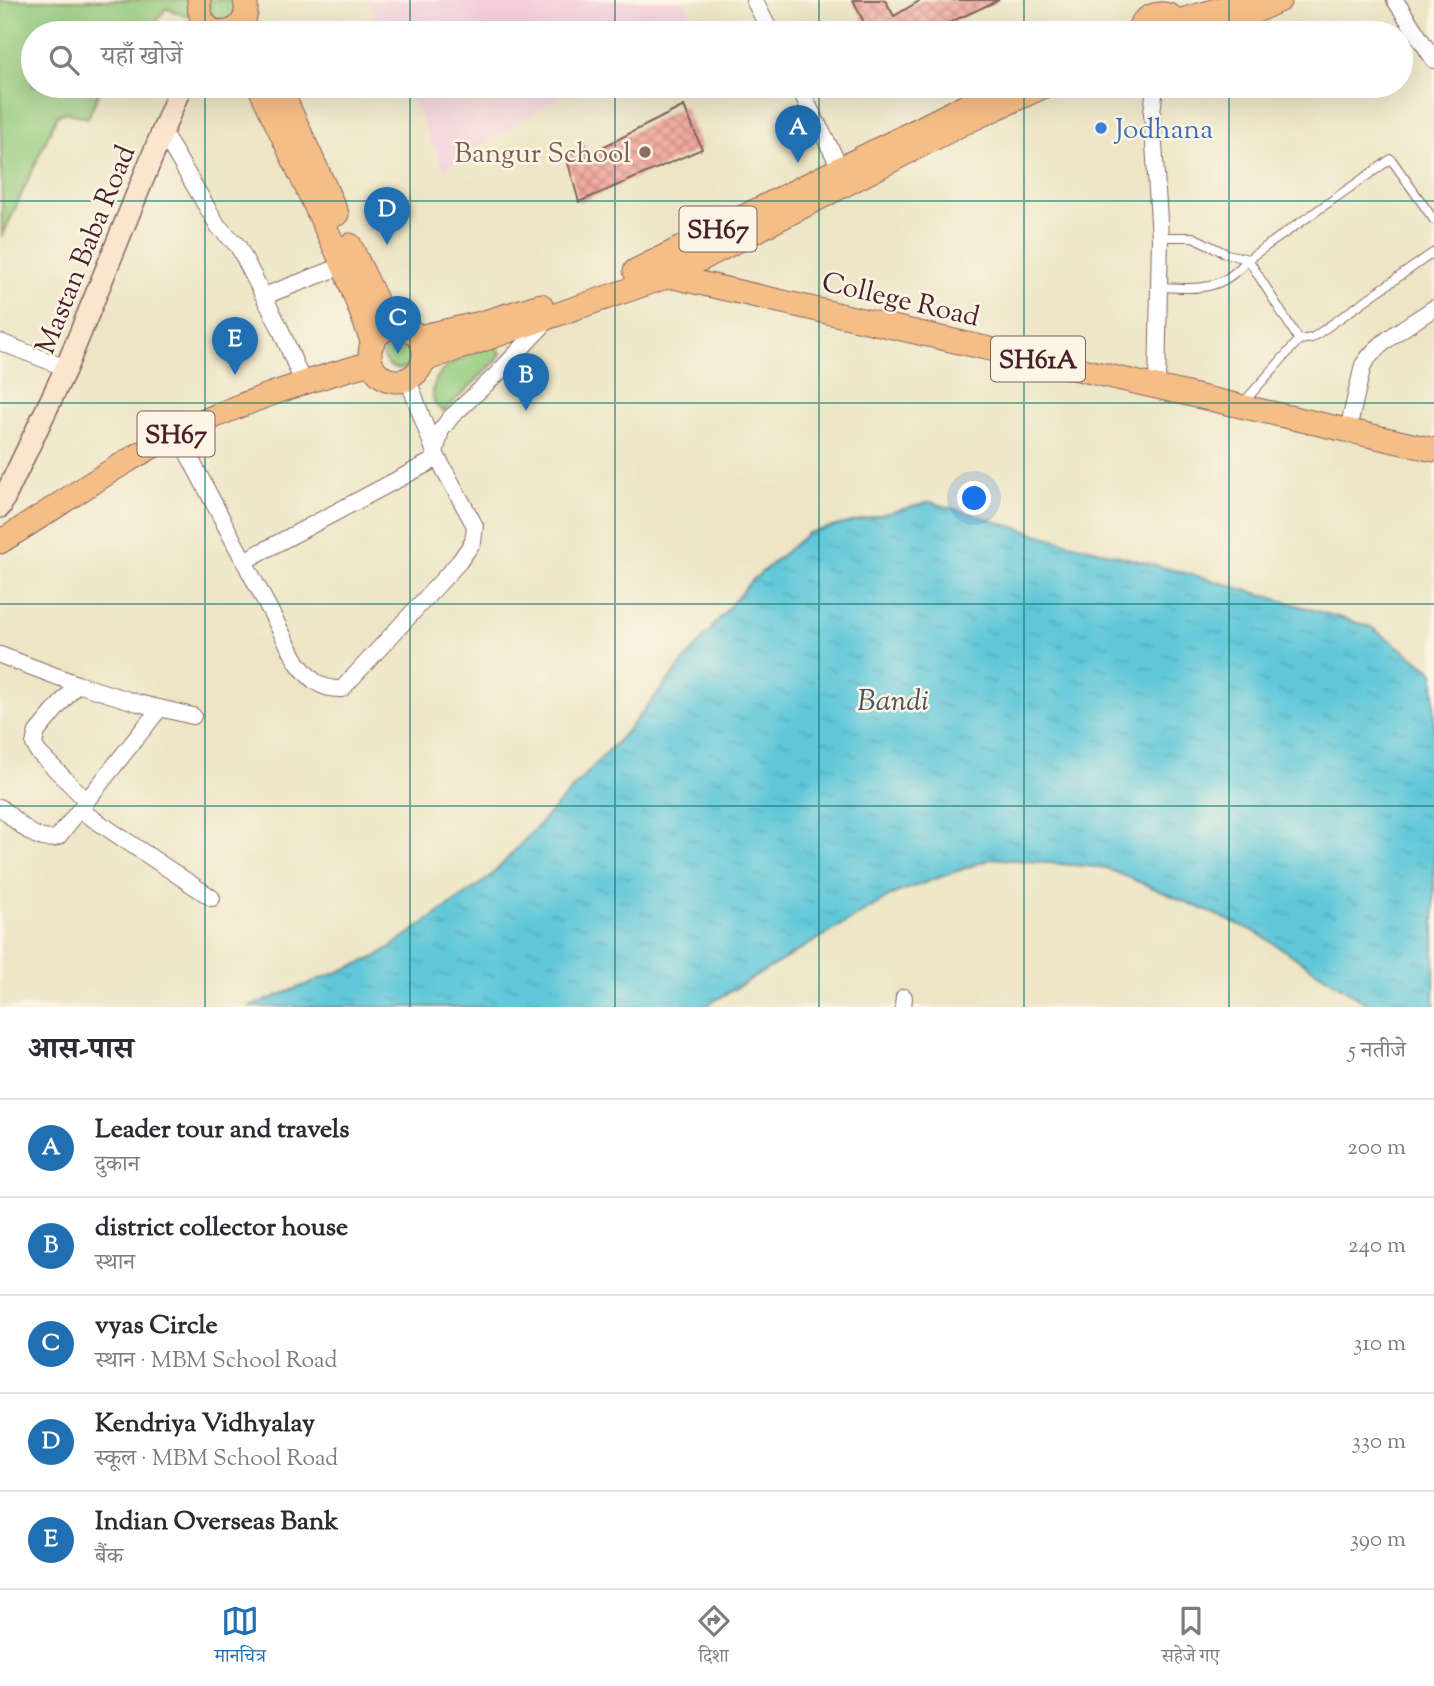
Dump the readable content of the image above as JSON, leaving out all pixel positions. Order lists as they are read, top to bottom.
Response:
{
  "streets": {
    "main road": ["SH67", "College Road", "SH61A"],
    "street": ["Mastan Baba Road"]
  },
  "crossings": [
    ["SH67", "College Road"]
  ],
  "water": ["Bandi"],
  "places": ["Jodhana", "Bangur School"],
  "page": {
    "search": "यहाँ खोजें",
    "pins": [
      "A",
      "D",
      "C",
      "E",
      "B"
    ],
    "heading": ["आस-पास", "5 नतीजे"],
    "list": [
      {
        "mark": "A",
        "name": "Leader tour and travels",
        "note": "दुकान",
        "value": "200 m"
      },
      {
        "mark": "B",
        "name": "district collector house",
        "note": "स्थान",
        "value": "240 m"
      },
      {
        "mark": "C",
        "name": "vyas Circle",
        "note": "स्थान · MBM School Road",
        "value": "310 m"
      },
      {
        "mark": "D",
        "name": "Kendriya Vidhyalay",
        "note": "स्कूल · MBM School Road",
        "value": "330 m"
      },
      {
        "mark": "E",
        "name": "Indian Overseas Bank",
        "note": "बैंक",
        "value": "390 m"
      }
    ],
    "nav": ["मानचित्र", "दिशा", "सहेजे गए"]
  }
}
